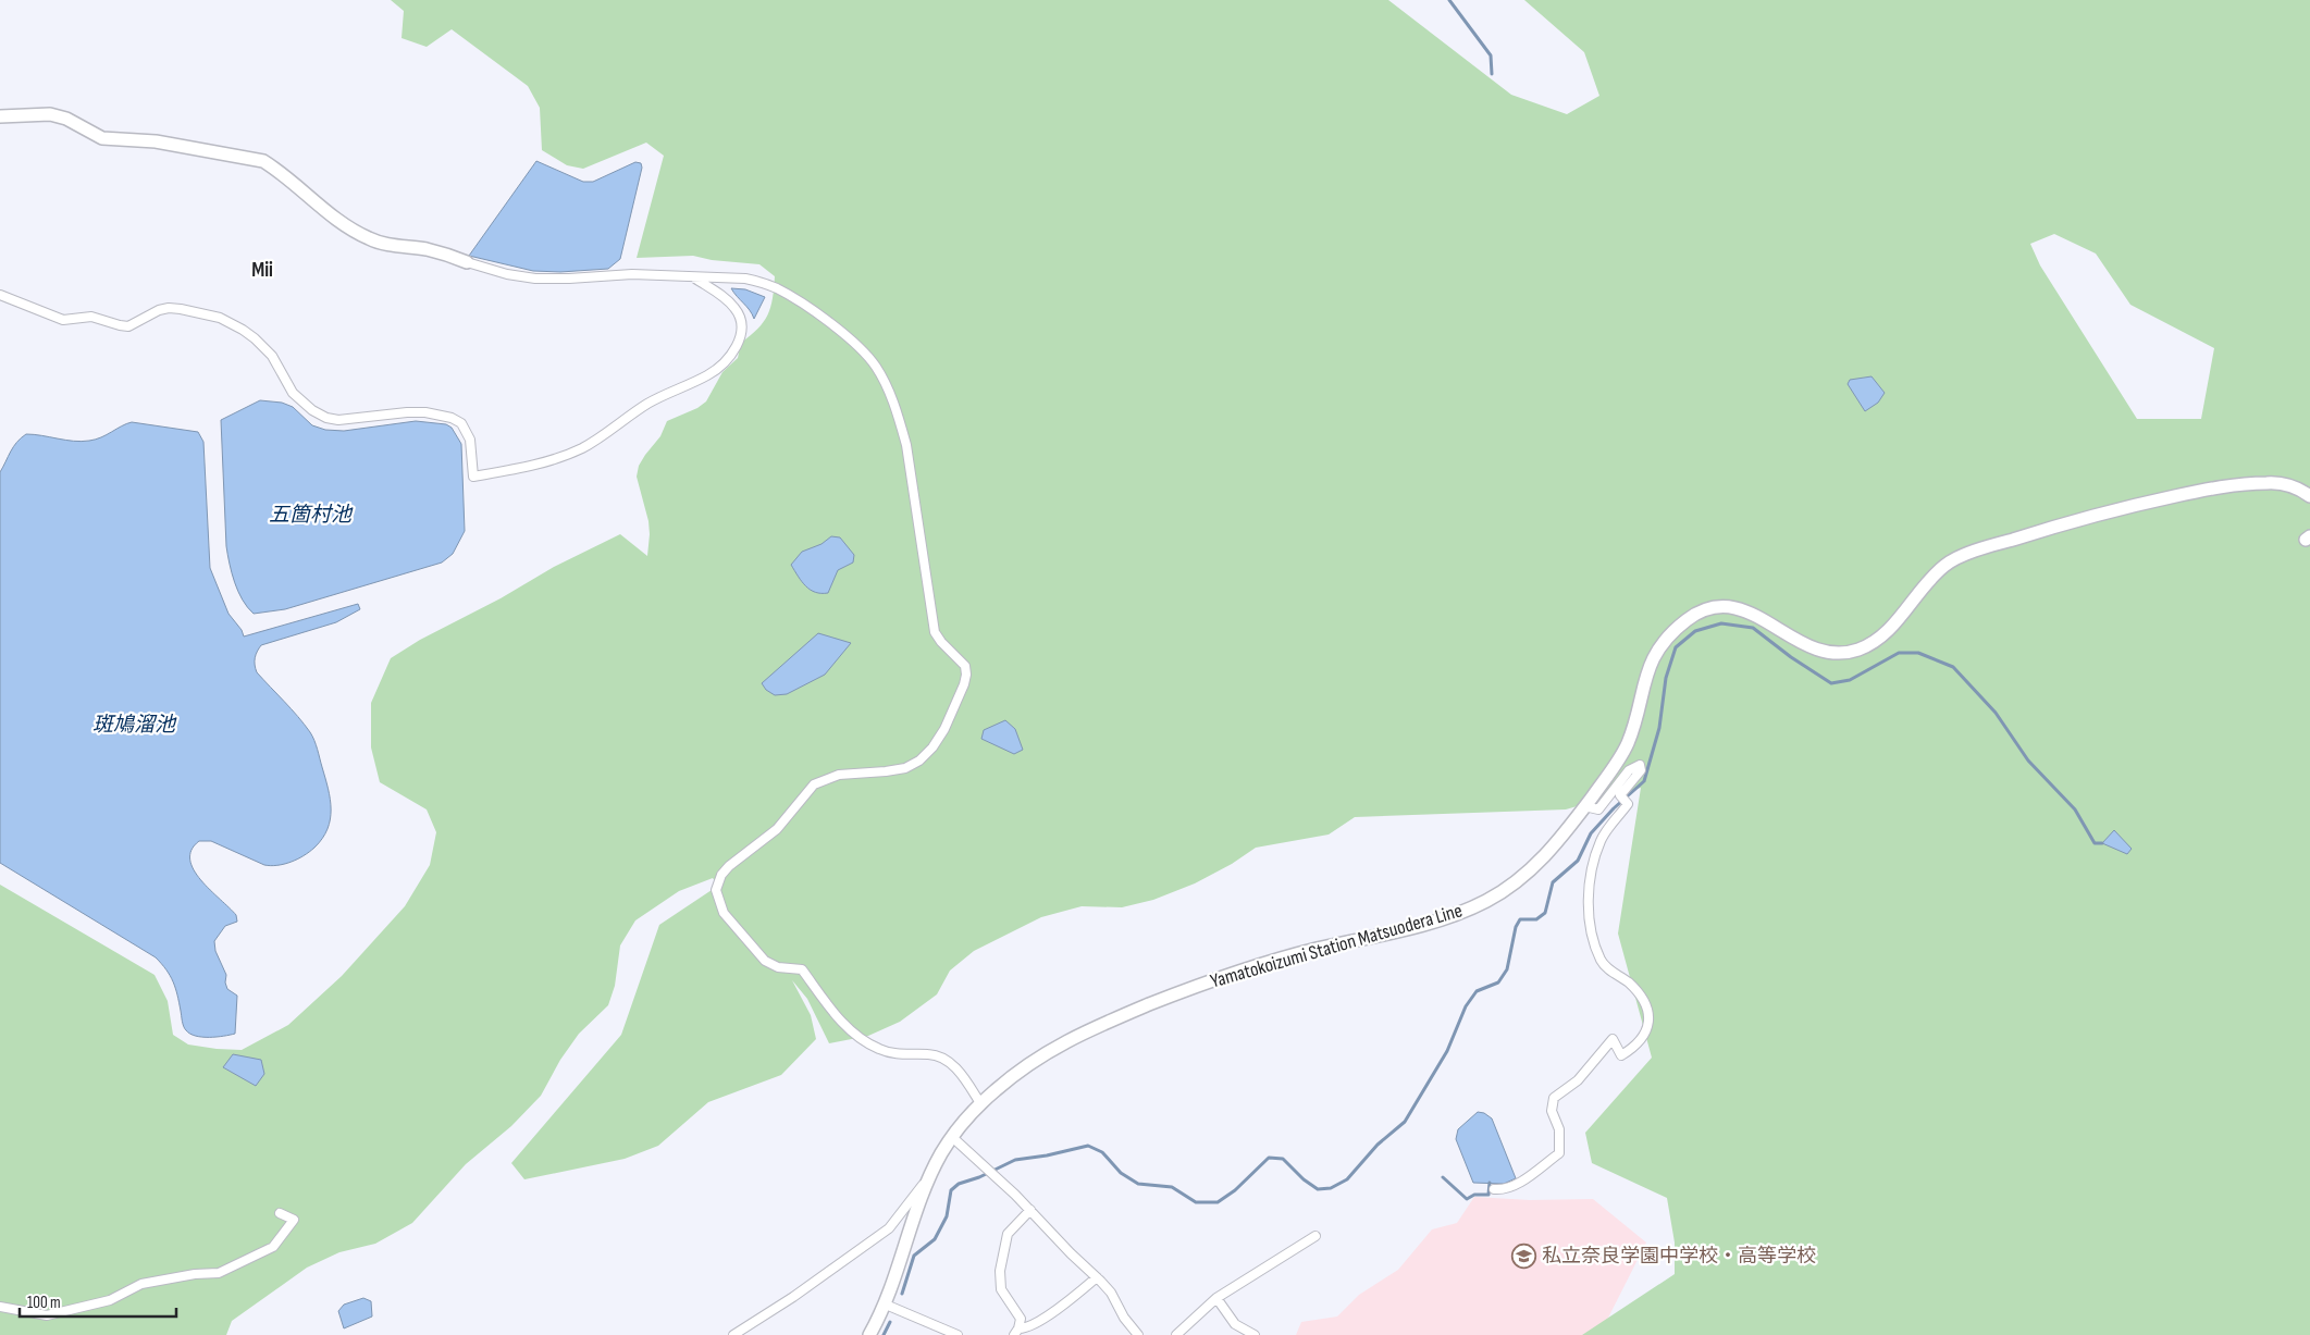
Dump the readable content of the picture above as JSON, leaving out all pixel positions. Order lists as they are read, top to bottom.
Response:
{
  "streets": {
    "main road": ["Yamatokoizumi Station Matsuodera Line"]
  },
  "districts": ["Mii"],
  "water": ["五箇村池", "斑鳩溜池"],
  "places": {
    "school or university": ["私立奈良学園中学校・高等学校"]
  },
  "scale_bar": "100 m"
}
